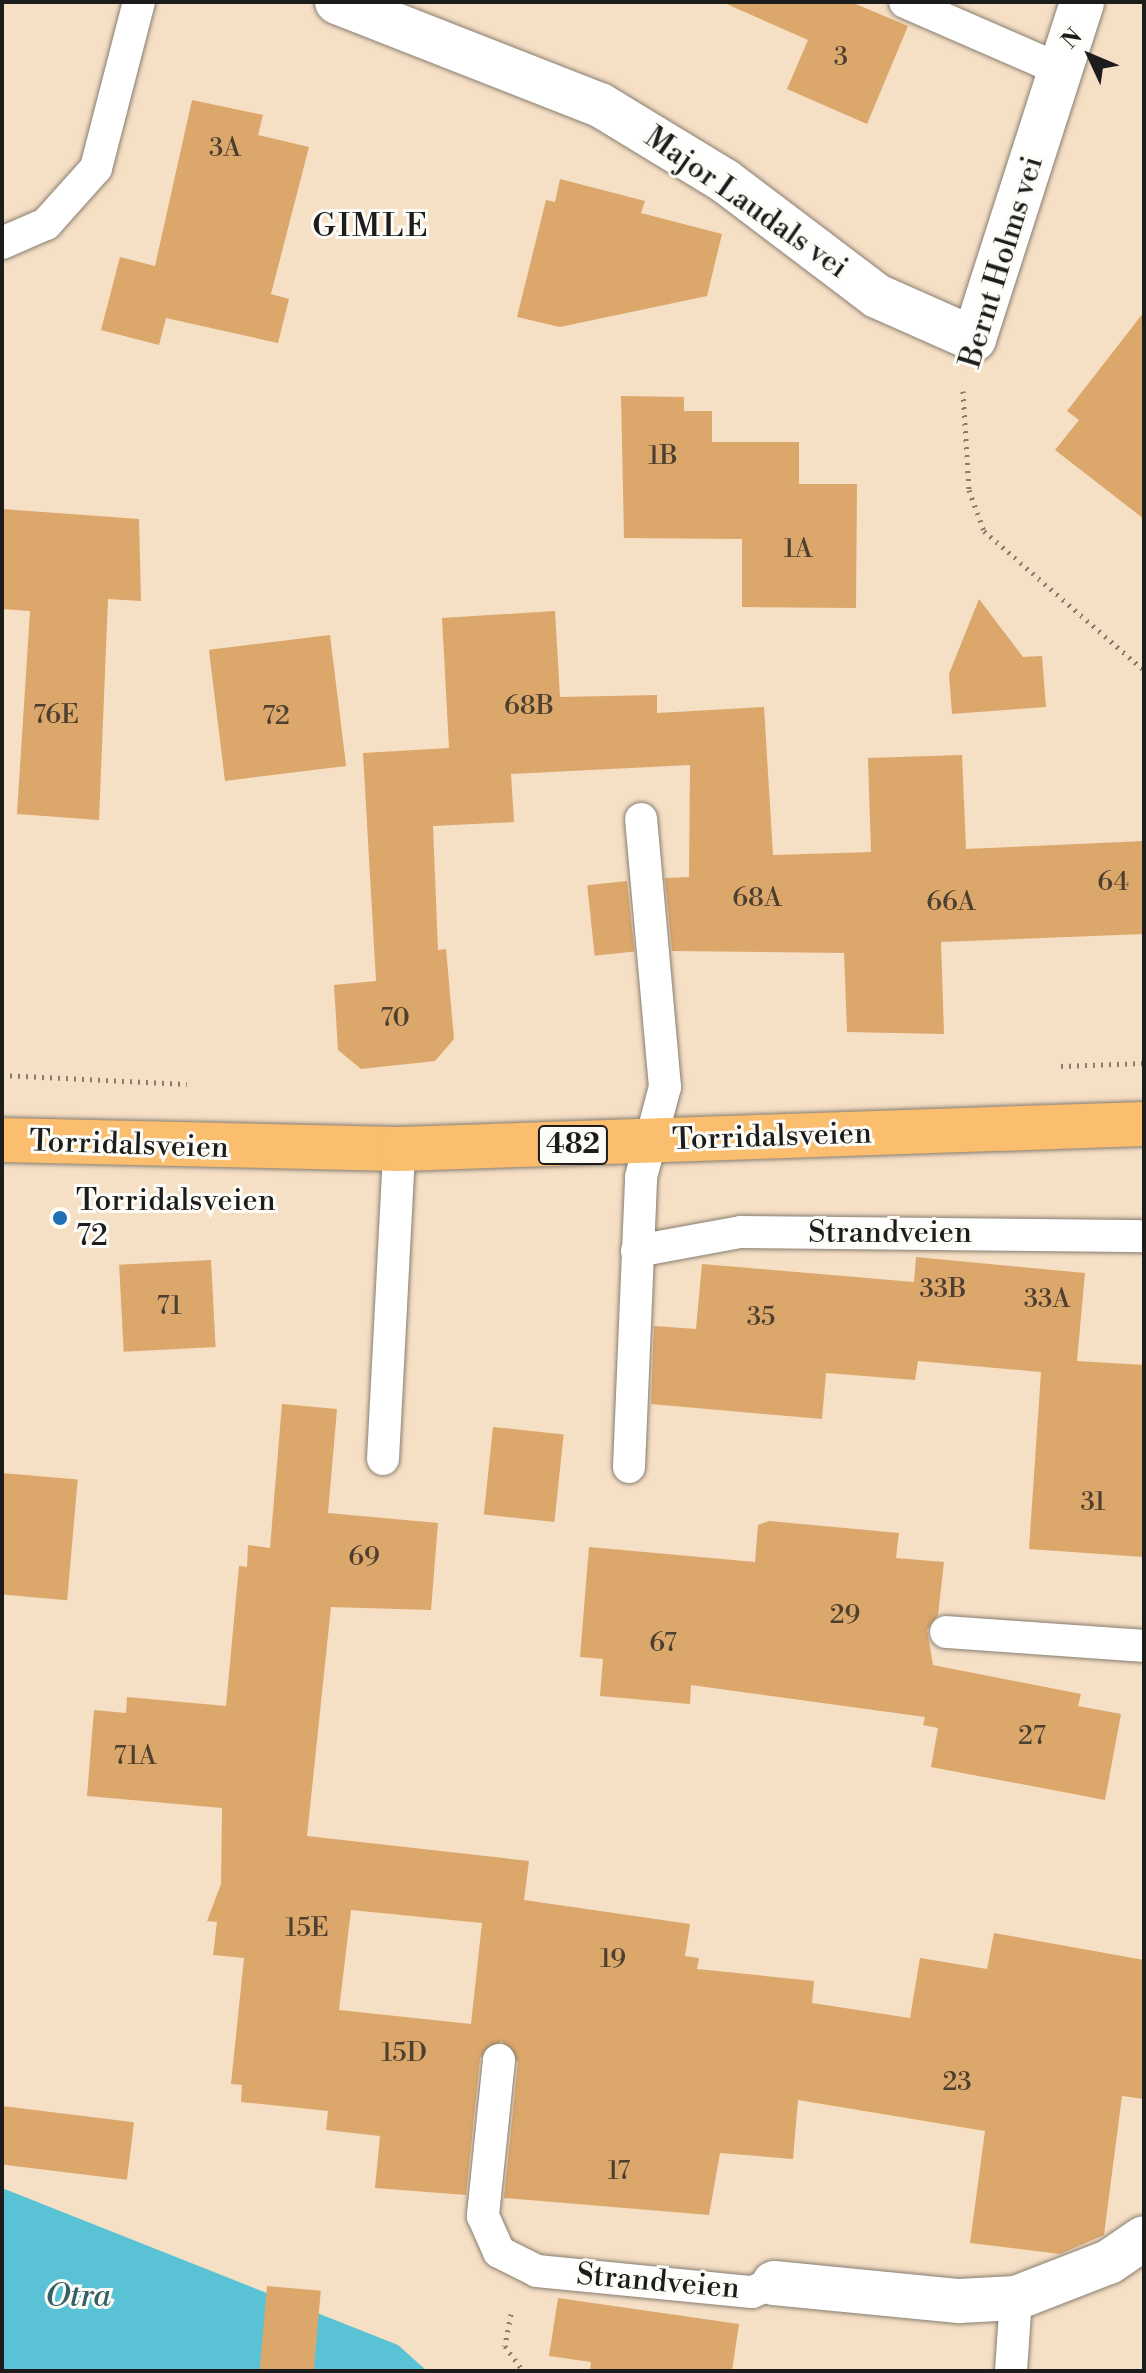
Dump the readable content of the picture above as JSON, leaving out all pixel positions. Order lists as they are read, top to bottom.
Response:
{
  "streets": {
    "main road": ["Torridalsveien", "482"],
    "street": ["Major Laudals vei", "Bernt Holms vei", "Strandveien"]
  },
  "crossings": [
    ["Major Laudals vei", "Bernt Holms vei"]
  ],
  "districts": ["GIMLE"],
  "water": ["Otra"],
  "places": ["Torridalsveien 72"],
  "house_numbers": [
    "3",
    "3A",
    "1B",
    "1A",
    "68B",
    "76E",
    "72",
    "64",
    "68A",
    "66A",
    "70",
    "33B",
    "33A",
    "71",
    "35",
    "31",
    "69",
    "29",
    "67",
    "27",
    "71A",
    "15E",
    "19",
    "15D",
    "23",
    "17"
  ],
  "north": "top left"
}
